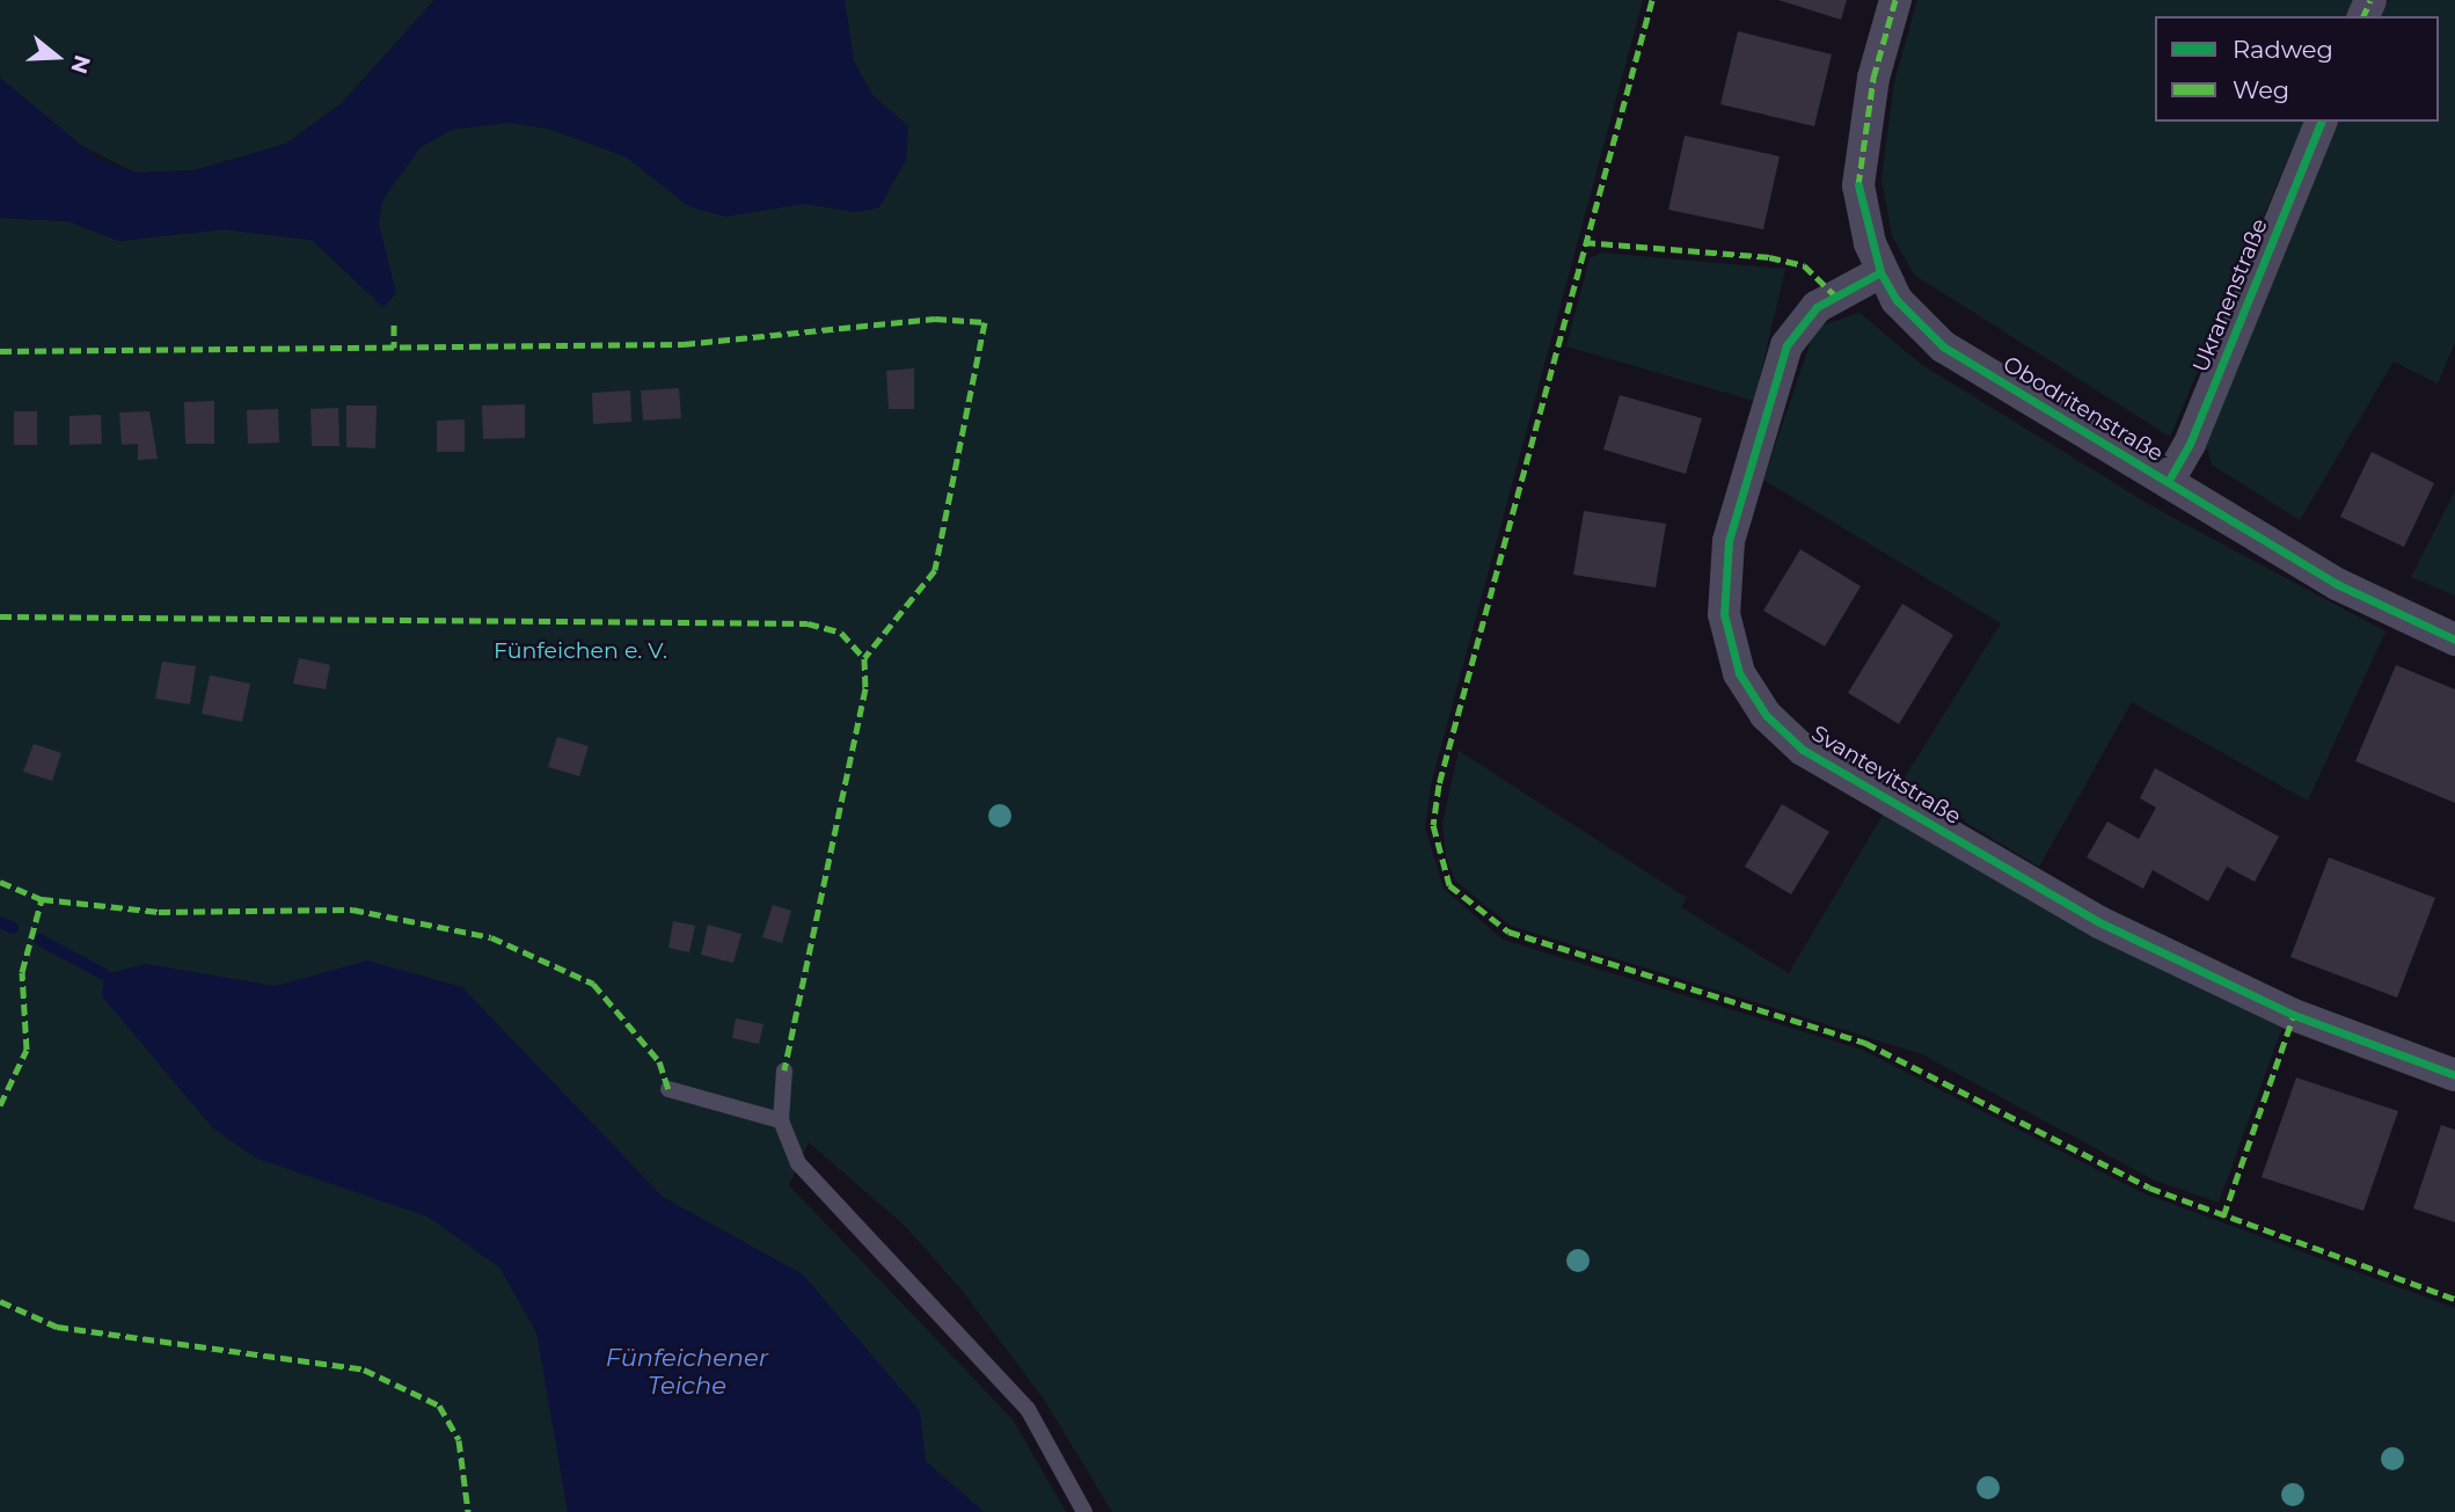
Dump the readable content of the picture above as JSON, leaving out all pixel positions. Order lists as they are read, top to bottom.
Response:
{
  "streets": {
    "street": ["Ukranenstraße", "Obodritenstraße", "Svantevitstraße"]
  },
  "crossings": [
    ["Ukranenstraße", "Obodritenstraße"],
    ["Obodritenstraße", "Svantevitstraße"]
  ],
  "water": ["Fünfeichener Teiche"],
  "parks": ["Fünfeichen e. V."],
  "legend": ["Radweg", "Weg"],
  "north": "right"
}
